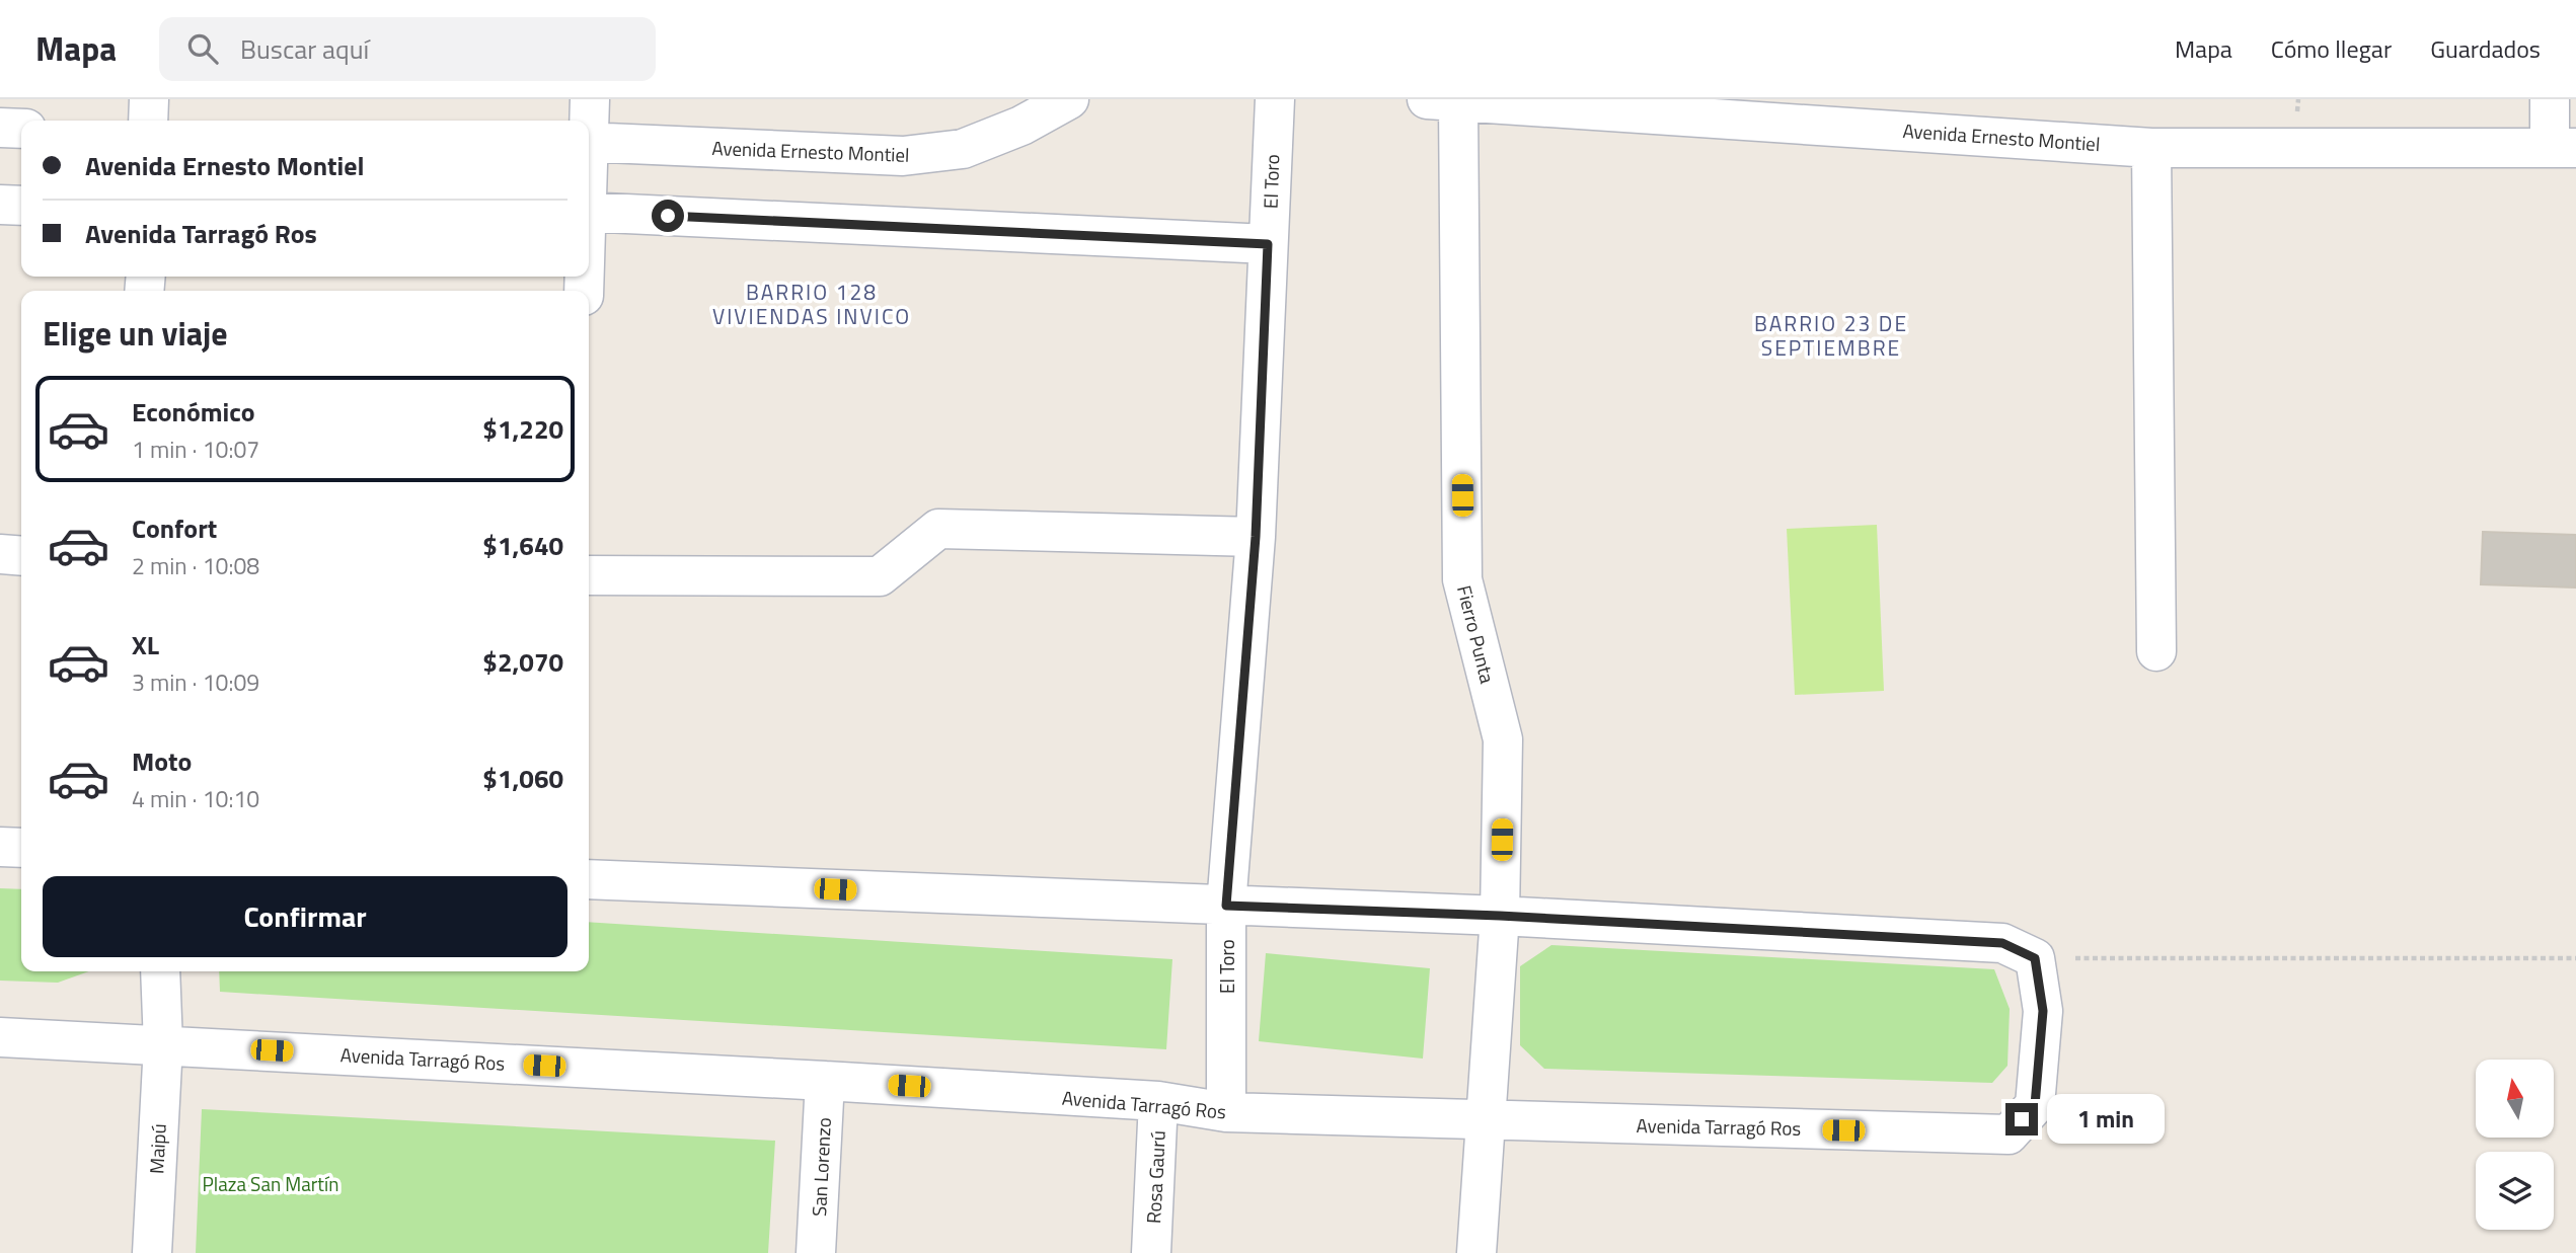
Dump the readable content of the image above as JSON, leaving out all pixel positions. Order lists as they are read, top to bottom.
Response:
{
  "streets": {
    "street": [
      "Avenida Ernesto Montiel",
      "El Toro",
      "Fierro Punta",
      "Avenida Tarragó Ros",
      "Maipú",
      "San Lorenzo",
      "Rosa Gaurú"
    ]
  },
  "crossings": [
    ["Avenida Ernesto Montiel", "Fierro Punta"],
    ["El Toro", "Avenida Tarragó Ros"],
    ["Fierro Punta", "Avenida Tarragó Ros"],
    ["Avenida Tarragó Ros", "Maipú"],
    ["Avenida Tarragó Ros", "San Lorenzo"],
    ["Avenida Tarragó Ros", "Rosa Gaurú"]
  ],
  "districts": ["BARRIO 128 VIVIENDAS INVICO", "BARRIO 23 DE SEPTIEMBRE"],
  "parks": ["Plaza San Martín"],
  "north": "top",
  "page": {
    "header": "Mapa",
    "search": "Buscar aquí",
    "nav": ["Mapa", "Cómo llegar", "Guardados"],
    "banner": ["Avenida Ernesto Montiel", "Avenida Tarragó Ros"],
    "heading": "Elige un viaje",
    "list": [
      {
        "name": "Económico",
        "note": "1 min · 10:07",
        "value": "$1,220"
      },
      {
        "name": "Confort",
        "note": "2 min · 10:08",
        "value": "$1,640"
      },
      {
        "name": "XL",
        "note": "3 min · 10:09",
        "value": "$2,070"
      },
      {
        "name": "Moto",
        "note": "4 min · 10:10",
        "value": "$1,060"
      }
    ],
    "buttons": "Confirmar",
    "bubble": "1 min"
  }
}
